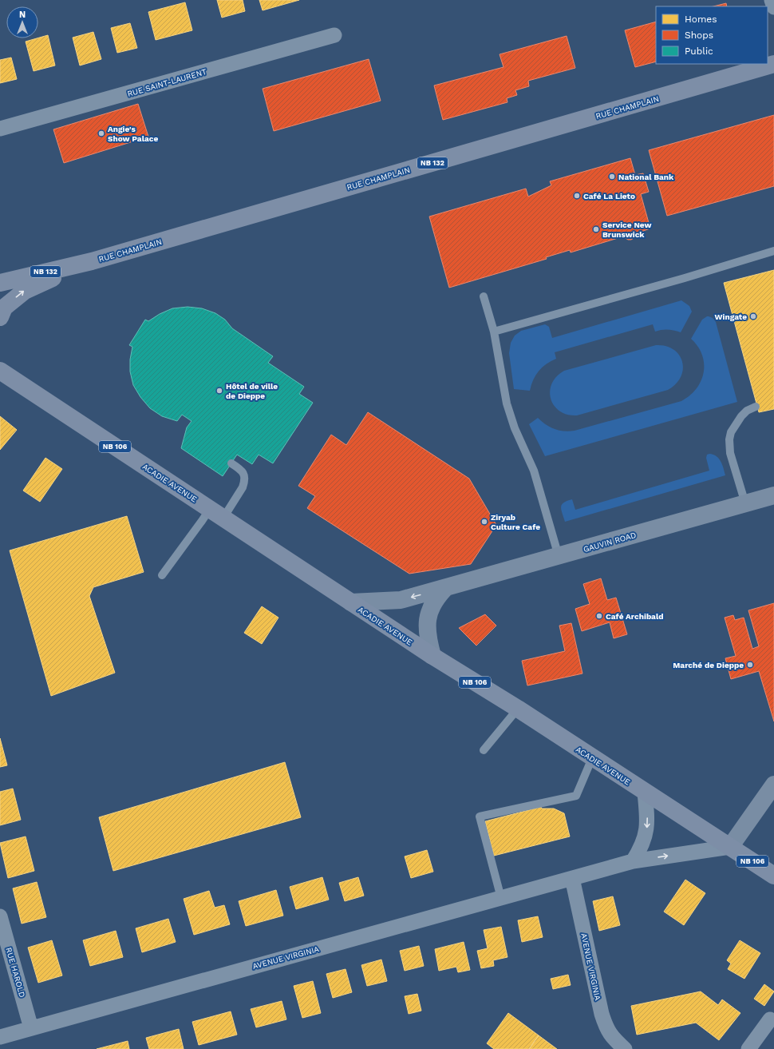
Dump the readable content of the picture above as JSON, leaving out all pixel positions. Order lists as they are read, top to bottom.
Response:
{
  "streets": {
    "main road": [
      "RUE CHAMPLAIN",
      "NB 132",
      "NB 106",
      "ACADIE AVENUE"
    ],
    "street": [
      "RUE SAINT-LAURENT",
      "GAUVIN ROAD",
      "AVENUE VIRGINIA",
      "RUE HAROLD"
    ]
  },
  "crossings": [
    ["ACADIE AVENUE", "GAUVIN ROAD"],
    ["ACADIE AVENUE", "AVENUE VIRGINIA"],
    ["AVENUE VIRGINIA", "RUE HAROLD"]
  ],
  "places": [
    "Angie's Show Palace",
    "National Bank",
    "Café La Lieto",
    "Service New Brunswick",
    "Wingate",
    "Hôtel de ville de Dieppe",
    "Ziryab Culture Cafe",
    "Café Archibald",
    "Marché de Dieppe"
  ],
  "legend": ["Homes", "Shops", "Public"],
  "north": "top"
}
